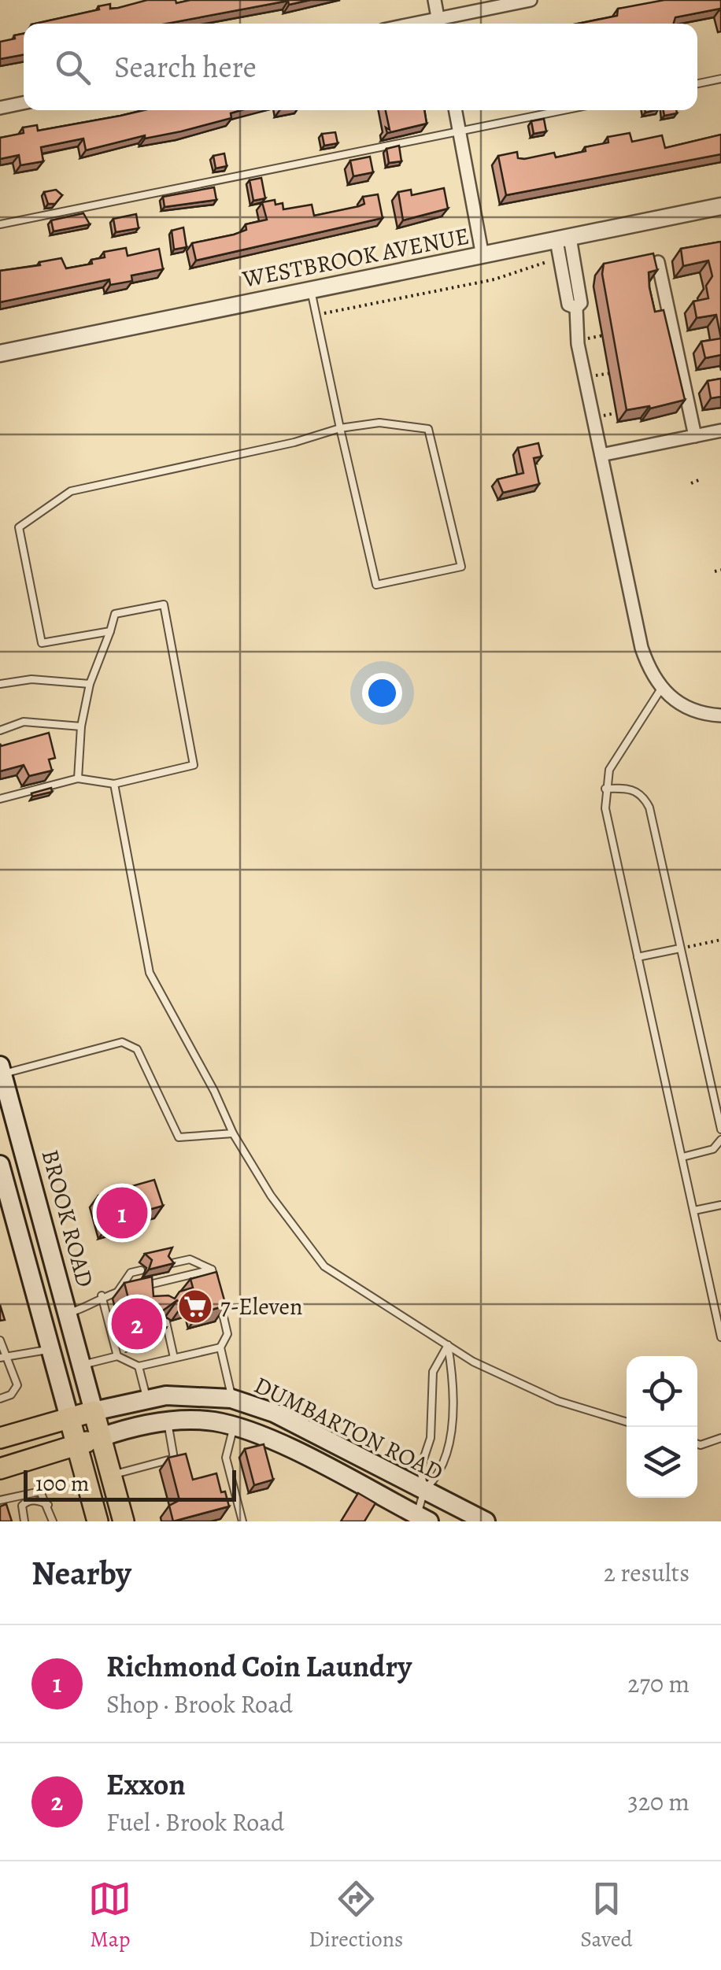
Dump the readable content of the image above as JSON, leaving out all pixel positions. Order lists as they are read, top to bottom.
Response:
{
  "streets": {
    "main road": ["BROOK ROAD", "DUMBARTON ROAD"],
    "street": ["WESTBROOK AVENUE"]
  },
  "crossings": [
    ["BROOK ROAD", "DUMBARTON ROAD"]
  ],
  "places": {
    "supermarket": ["7-Eleven"]
  },
  "scale_bar": "100 m",
  "page": {
    "search": "Search here",
    "pins": ["1", "2"],
    "scale": "100 m",
    "heading": ["Nearby", "2 results"],
    "list": [
      {
        "mark": "1",
        "name": "Richmond Coin Laundry",
        "note": "Shop · Brook Road",
        "value": "270 m"
      },
      {
        "mark": "2",
        "name": "Exxon",
        "note": "Fuel · Brook Road",
        "value": "320 m"
      }
    ],
    "nav": ["Map", "Directions", "Saved"]
  }
}
